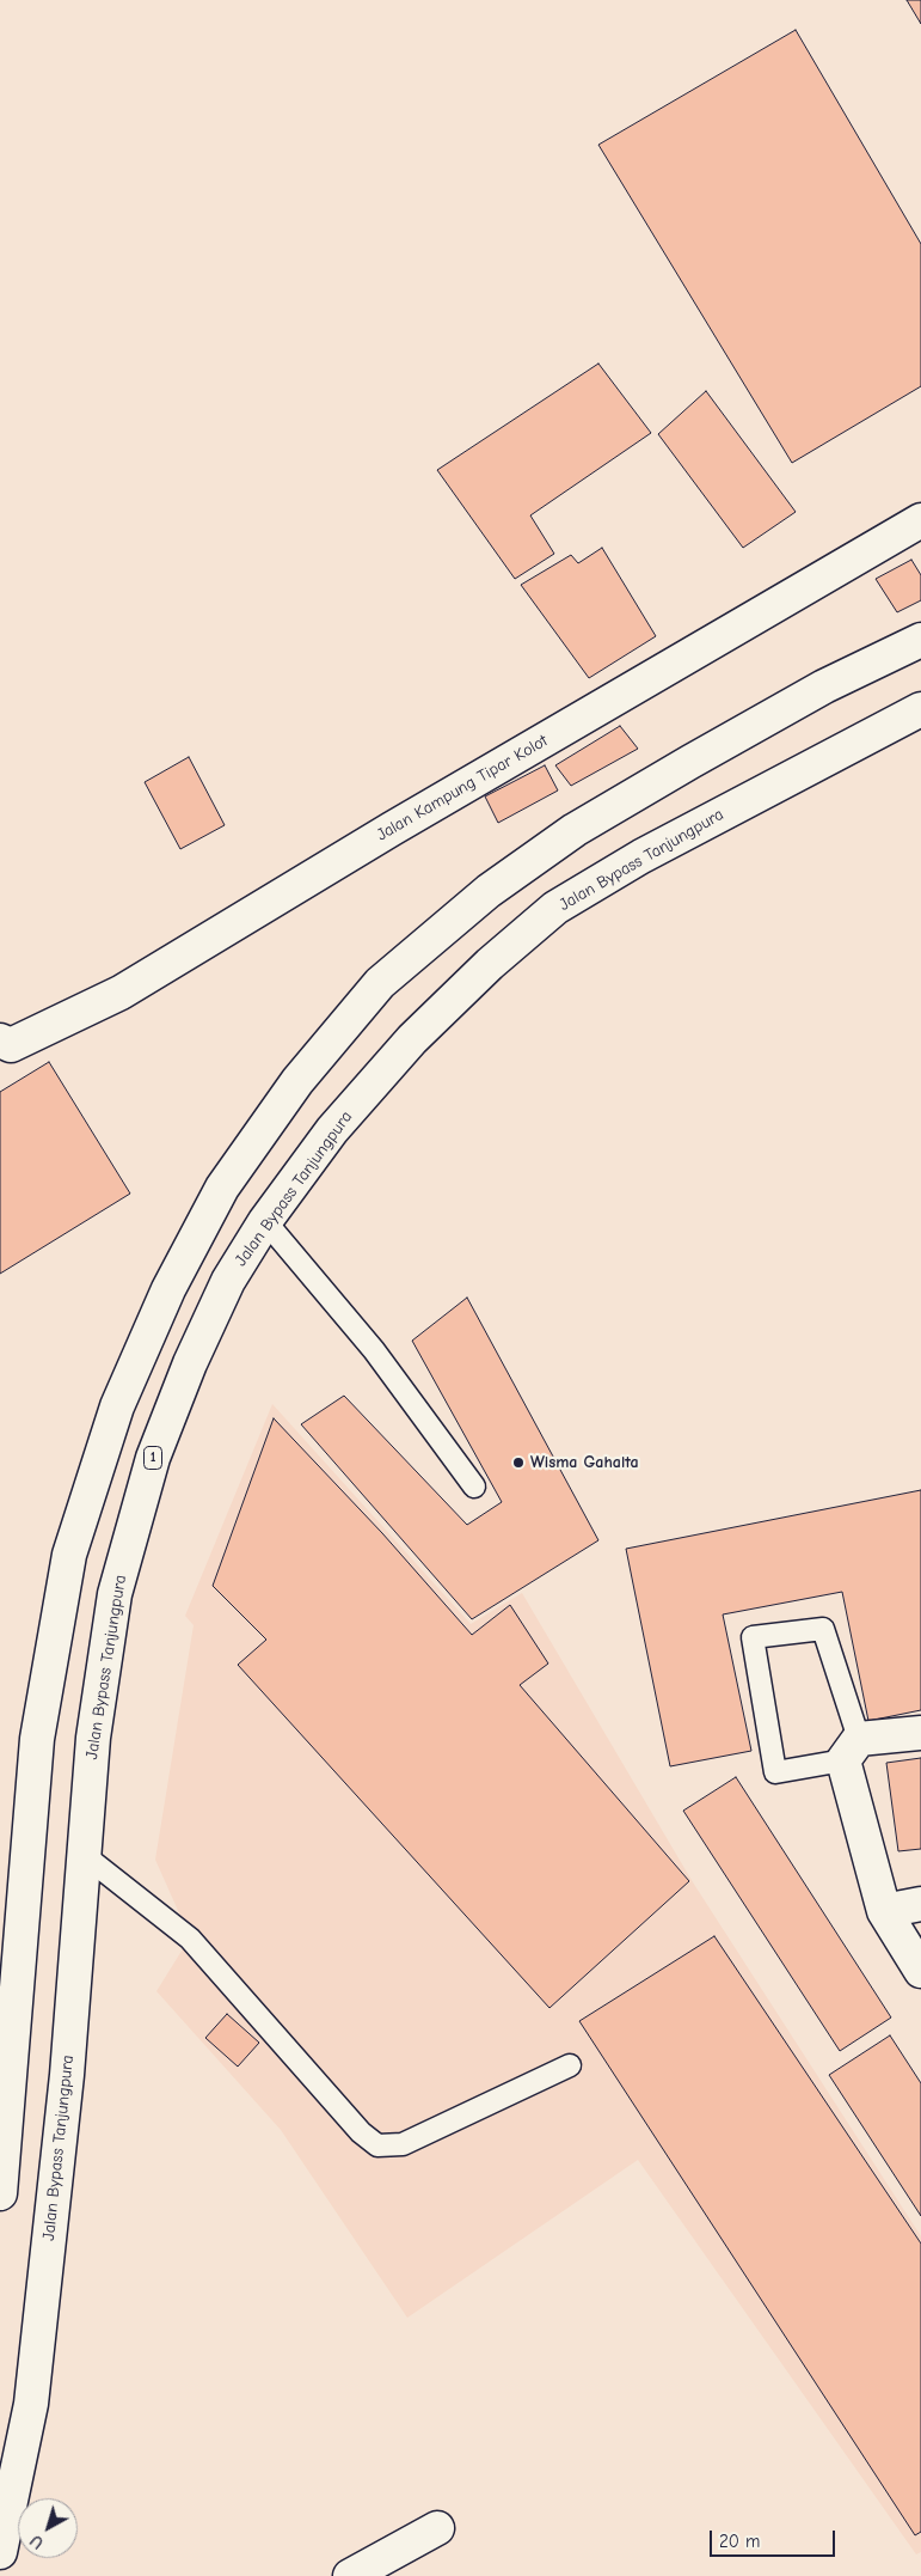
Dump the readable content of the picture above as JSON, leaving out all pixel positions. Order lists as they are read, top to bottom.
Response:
{
  "streets": {
    "main road": ["Jalan Kampung Tipar Kolot", "Jalan Bypass Tanjungpura", "1"]
  },
  "places": ["Wisma Gahalta"],
  "scale_bar": "20 m",
  "north": "bottom left"
}
